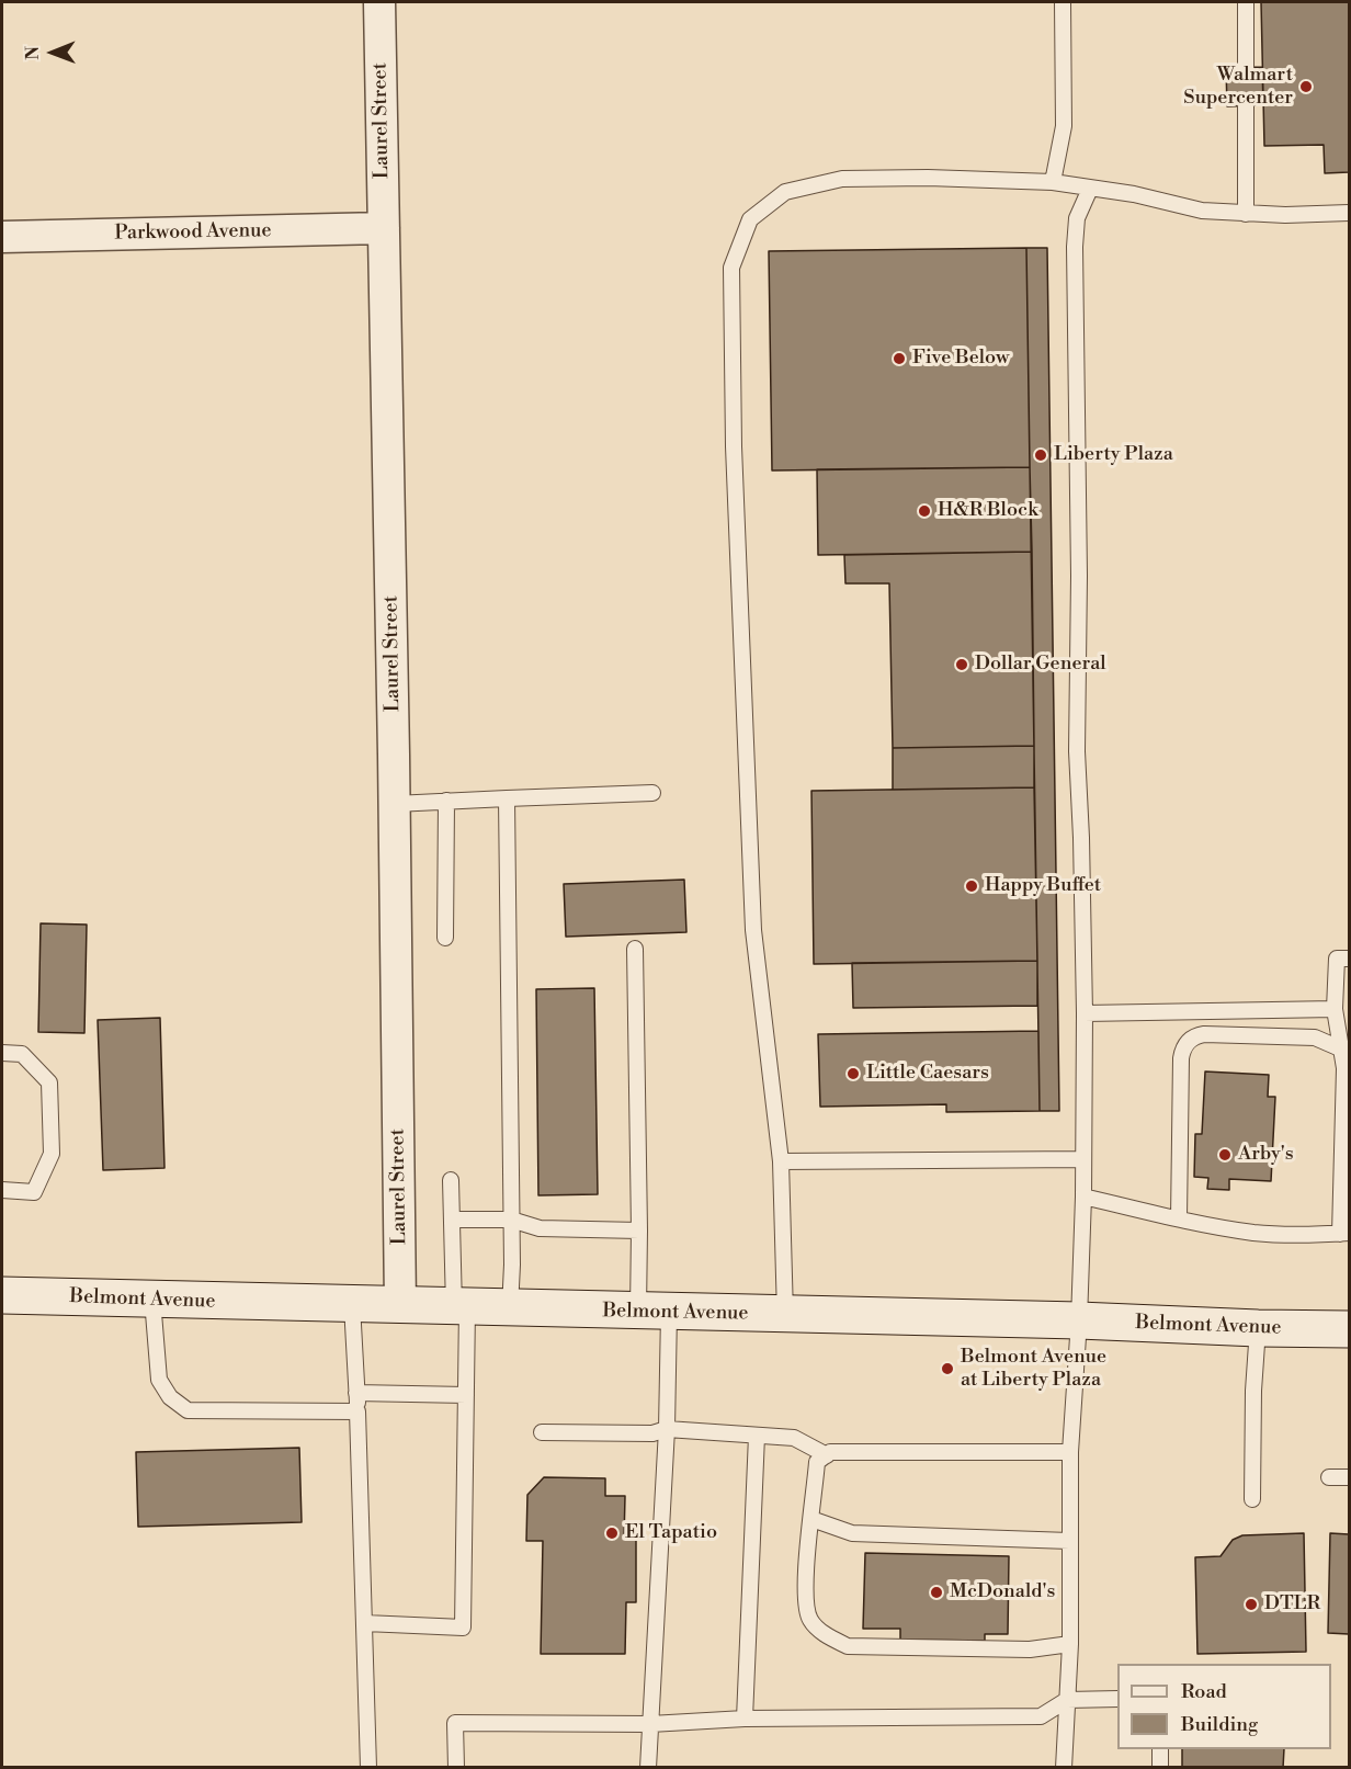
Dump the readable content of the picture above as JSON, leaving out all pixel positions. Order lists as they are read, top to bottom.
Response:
{
  "streets": {
    "main road": ["Belmont Avenue"],
    "street": ["Laurel Street", "Parkwood Avenue"]
  },
  "crossings": [
    ["Laurel Street", "Parkwood Avenue"],
    ["Laurel Street", "Belmont Avenue"]
  ],
  "places": [
    "Walmart Supercenter",
    "Five Below",
    "Liberty Plaza",
    "H&R Block",
    "Dollar General",
    "Happy Buffet",
    "Little Caesars",
    "Arby's",
    "Belmont Avenue at Liberty Plaza",
    "El Tapatio",
    "McDonald's",
    "DTLR"
  ],
  "legend": ["Road", "Building"],
  "north": "left"
}
